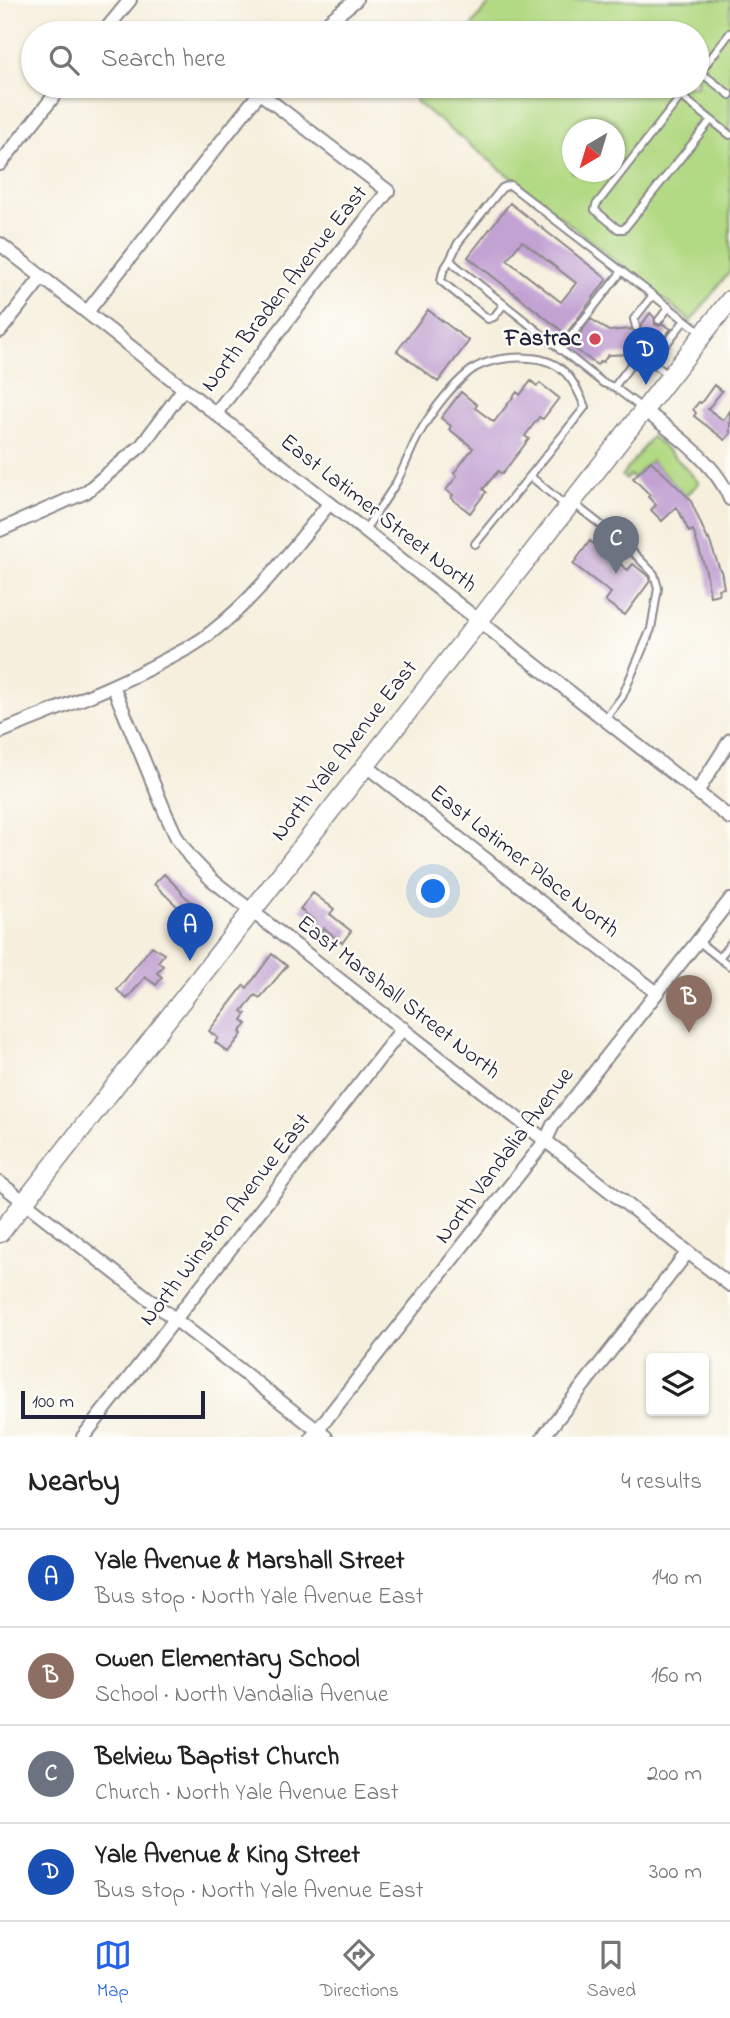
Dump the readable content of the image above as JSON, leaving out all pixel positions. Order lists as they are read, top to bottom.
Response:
{
  "streets": {
    "main road": ["North Yale Avenue East"],
    "street": [
      "North Braden Avenue East",
      "East Latimer Street North",
      "East Latimer Place North",
      "East Marshall Street North",
      "North Vandalia Avenue",
      "North Winston Avenue East"
    ]
  },
  "crossings": [
    ["North Braden Avenue East", "East Latimer Street North"],
    ["East Latimer Street North", "North Yale Avenue East"],
    ["North Yale Avenue East", "East Latimer Place North"],
    ["North Yale Avenue East", "East Marshall Street North"],
    ["East Latimer Place North", "North Vandalia Avenue"],
    ["East Marshall Street North", "North Vandalia Avenue"],
    ["East Marshall Street North", "North Winston Avenue East"]
  ],
  "places": ["Fastrac"],
  "scale_bar": "100 m",
  "north": "bottom left",
  "page": {
    "search": "Search here",
    "pins": [
      "D",
      "C",
      "A",
      "B"
    ],
    "scale": "100 m",
    "heading": ["Nearby", "4 results"],
    "list": [
      {
        "mark": "A",
        "name": "Yale Avenue & Marshall Street",
        "note": "Bus stop · North Yale Avenue East",
        "value": "140 m"
      },
      {
        "mark": "B",
        "name": "Owen Elementary School",
        "note": "School · North Vandalia Avenue",
        "value": "160 m"
      },
      {
        "mark": "C",
        "name": "Belview Baptist Church",
        "note": "Church · North Yale Avenue East",
        "value": "200 m"
      },
      {
        "mark": "D",
        "name": "Yale Avenue & King Street",
        "note": "Bus stop · North Yale Avenue East",
        "value": "300 m"
      }
    ],
    "nav": ["Map", "Directions", "Saved"]
  }
}
